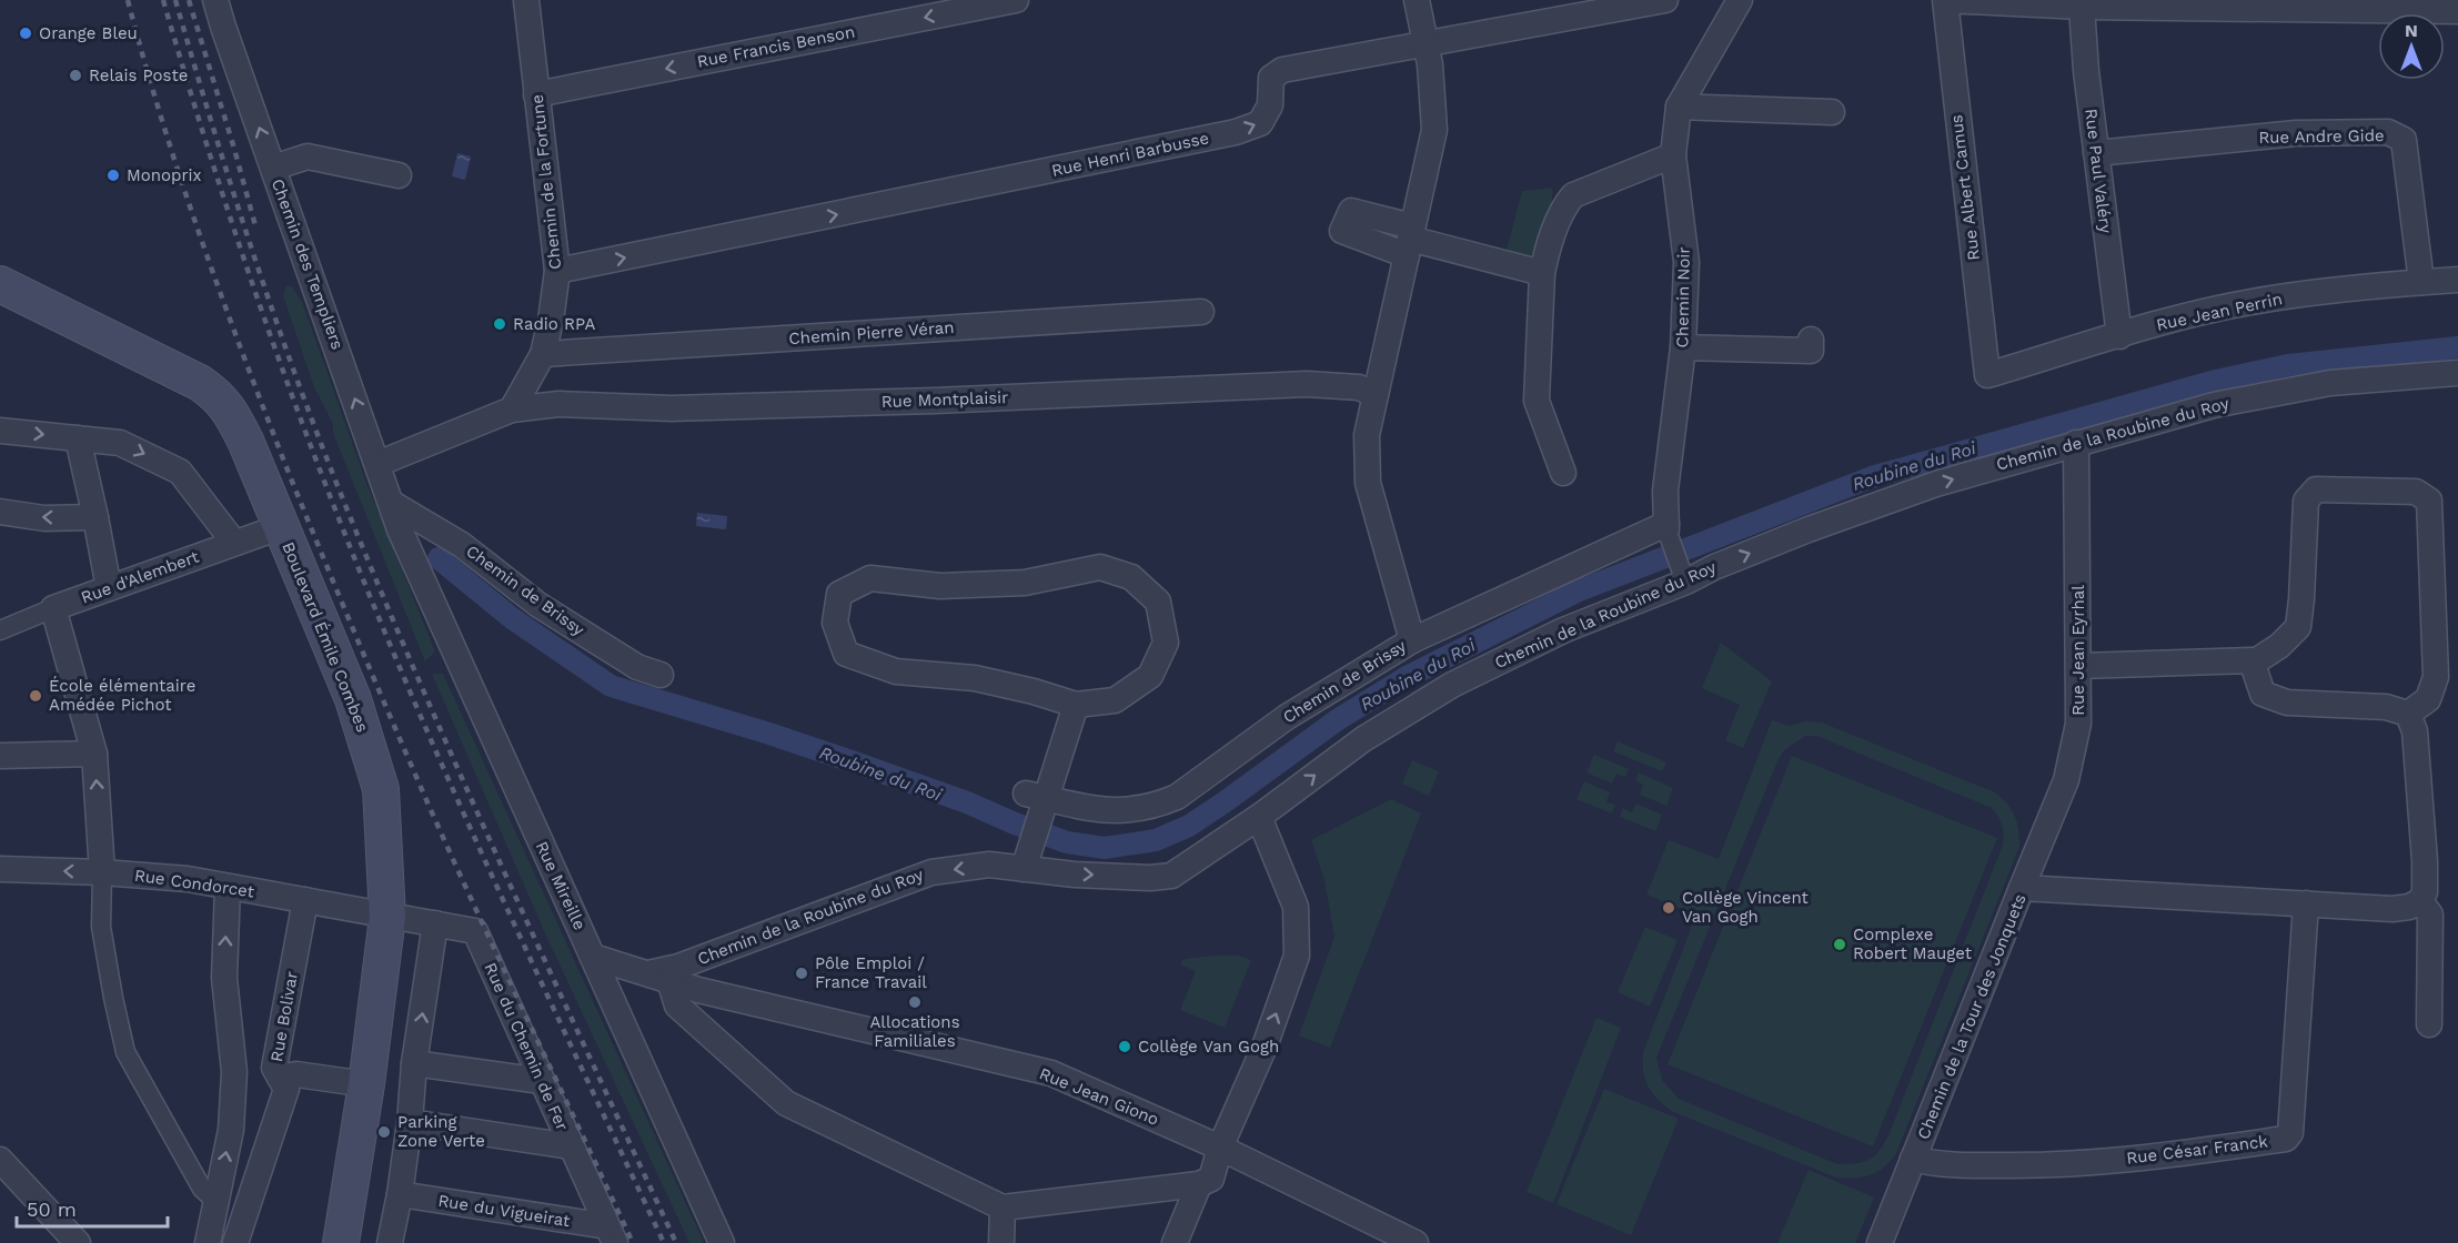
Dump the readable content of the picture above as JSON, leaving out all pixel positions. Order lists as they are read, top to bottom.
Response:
{
  "streets": {
    "main road": ["Boulevard Émile Combes"],
    "street": [
      "Rue Francis Benson",
      "Rue Andre Gide",
      "Rue Henri Barbusse",
      "Rue Paul Valéry",
      "Chemin de la Fortune",
      "Rue Albert Camus",
      "Chemin des Templiers",
      "Chemin Noir",
      "Rue Jean Perrin",
      "Chemin Pierre Véran",
      "Rue Montplaisir",
      "Chemin de la Roubine du Roy",
      "Rue d'Alembert",
      "Chemin de Brissy",
      "Rue Jean Eyrhal",
      "Rue Condorcet",
      "Rue Mireille",
      "Rue Bolivar",
      "Chemin de la Tour des Jonquets",
      "Rue du Chemin de Fer",
      "Rue Jean Giono",
      "Rue César Franck",
      "Rue du Vigueirat"
    ]
  },
  "crossings": [
    ["Rue Francis Benson", "Chemin de la Fortune"],
    ["Rue Andre Gide", "Rue Paul Valéry"],
    ["Rue Andre Gide", "Rue Jean Perrin"],
    ["Rue Henri Barbusse", "Chemin de la Fortune"],
    ["Rue Paul Valéry", "Rue Jean Perrin"],
    ["Chemin de la Fortune", "Chemin Pierre Véran"],
    ["Chemin de la Fortune", "Rue Montplaisir"],
    ["Rue Albert Camus", "Rue Jean Perrin"],
    ["Chemin des Templiers", "Chemin de Brissy"],
    ["Chemin des Templiers", "Rue Mireille"],
    ["Chemin Noir", "Chemin de Brissy"],
    ["Chemin de la Roubine du Roy", "Rue Jean Eyrhal"],
    ["Chemin de la Roubine du Roy", "Rue Jean Giono"],
    ["Rue d'Alembert", "Boulevard Émile Combes"],
    ["Boulevard Émile Combes", "Rue Condorcet"],
    ["Boulevard Émile Combes", "Rue du Chemin de Fer"],
    ["Rue Jean Eyrhal", "Chemin de la Tour des Jonquets"],
    ["Rue Condorcet", "Rue Bolivar"],
    ["Rue Condorcet", "Rue du Chemin de Fer"],
    ["Rue Mireille", "Rue Jean Giono"],
    ["Chemin de la Tour des Jonquets", "Rue César Franck"],
    ["Rue du Chemin de Fer", "Rue du Vigueirat"]
  ],
  "one_way": ["Rue Francis Benson", "Rue Henri Barbusse", "Chemin des Templiers"],
  "water": ["Roubine du Roi"],
  "places": [
    "Orange Bleu",
    "Relais Poste",
    "Monoprix",
    "Radio RPA",
    "École élémentaire Amédée Pichot",
    "Collège Vincent Van Gogh",
    "Complexe Robert Mauget",
    "Pôle Emploi / France Travail",
    "Allocations Familiales",
    "Collège Van Gogh",
    "Parking Zone Verte"
  ],
  "scale_bar": "50 m",
  "north": "top"
}
